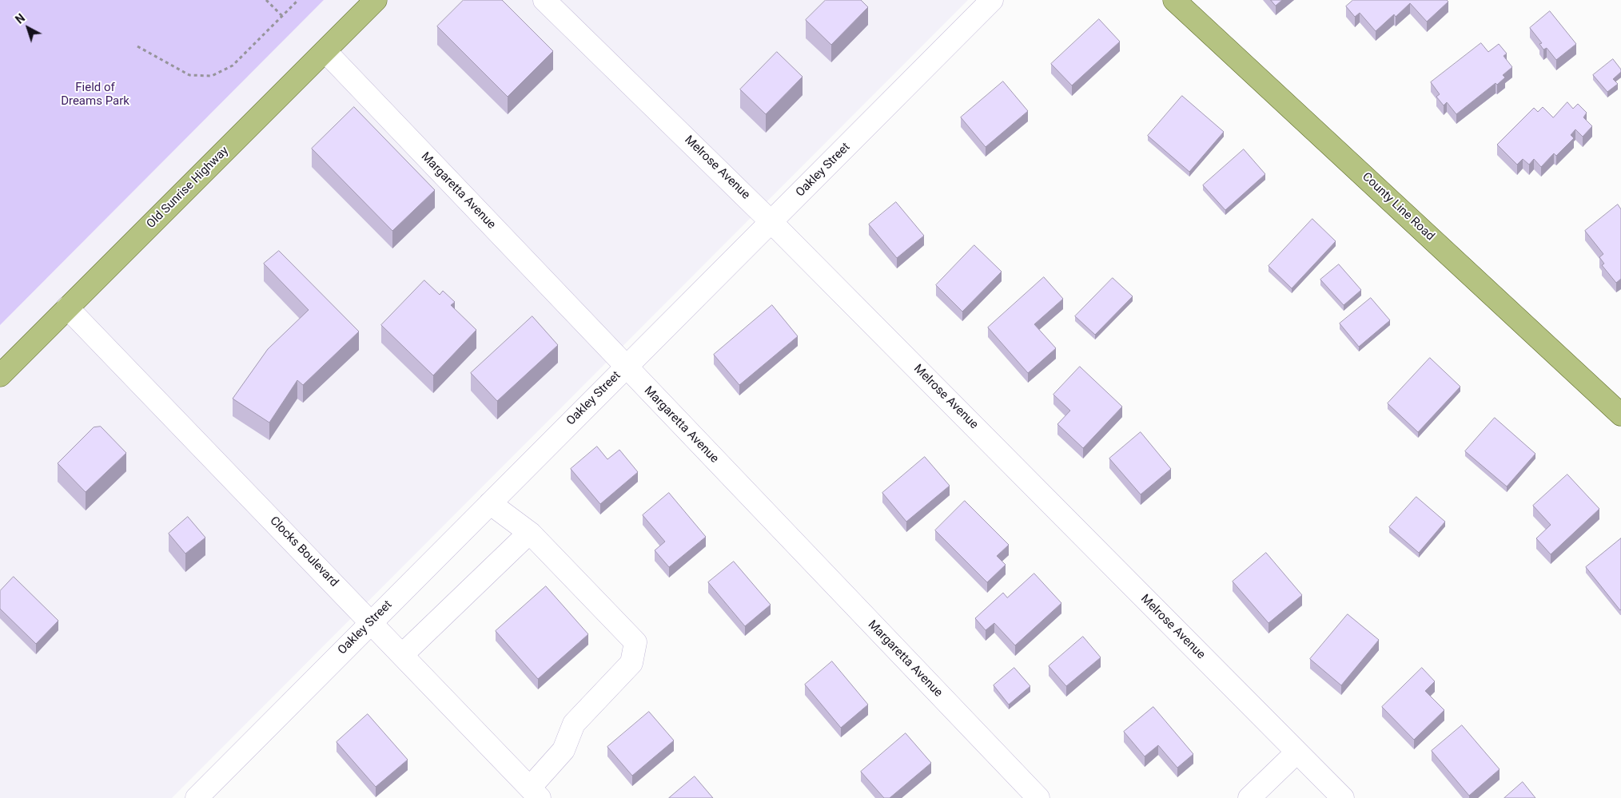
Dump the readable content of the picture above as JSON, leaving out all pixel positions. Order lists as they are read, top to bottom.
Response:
{
  "streets": {
    "main road": ["Old Sunrise Highway", "County Line Road"],
    "street": [
      "Melrose Avenue",
      "Oakley Street",
      "Margaretta Avenue",
      "Clocks Boulevard"
    ]
  },
  "crossings": [
    ["Melrose Avenue", "Oakley Street"],
    ["Oakley Street", "Margaretta Avenue"],
    ["Oakley Street", "Clocks Boulevard"],
    ["Old Sunrise Highway", "Margaretta Avenue"],
    ["Old Sunrise Highway", "Clocks Boulevard"]
  ],
  "parks": ["Field of Dreams Park"],
  "north": "top left"
}
